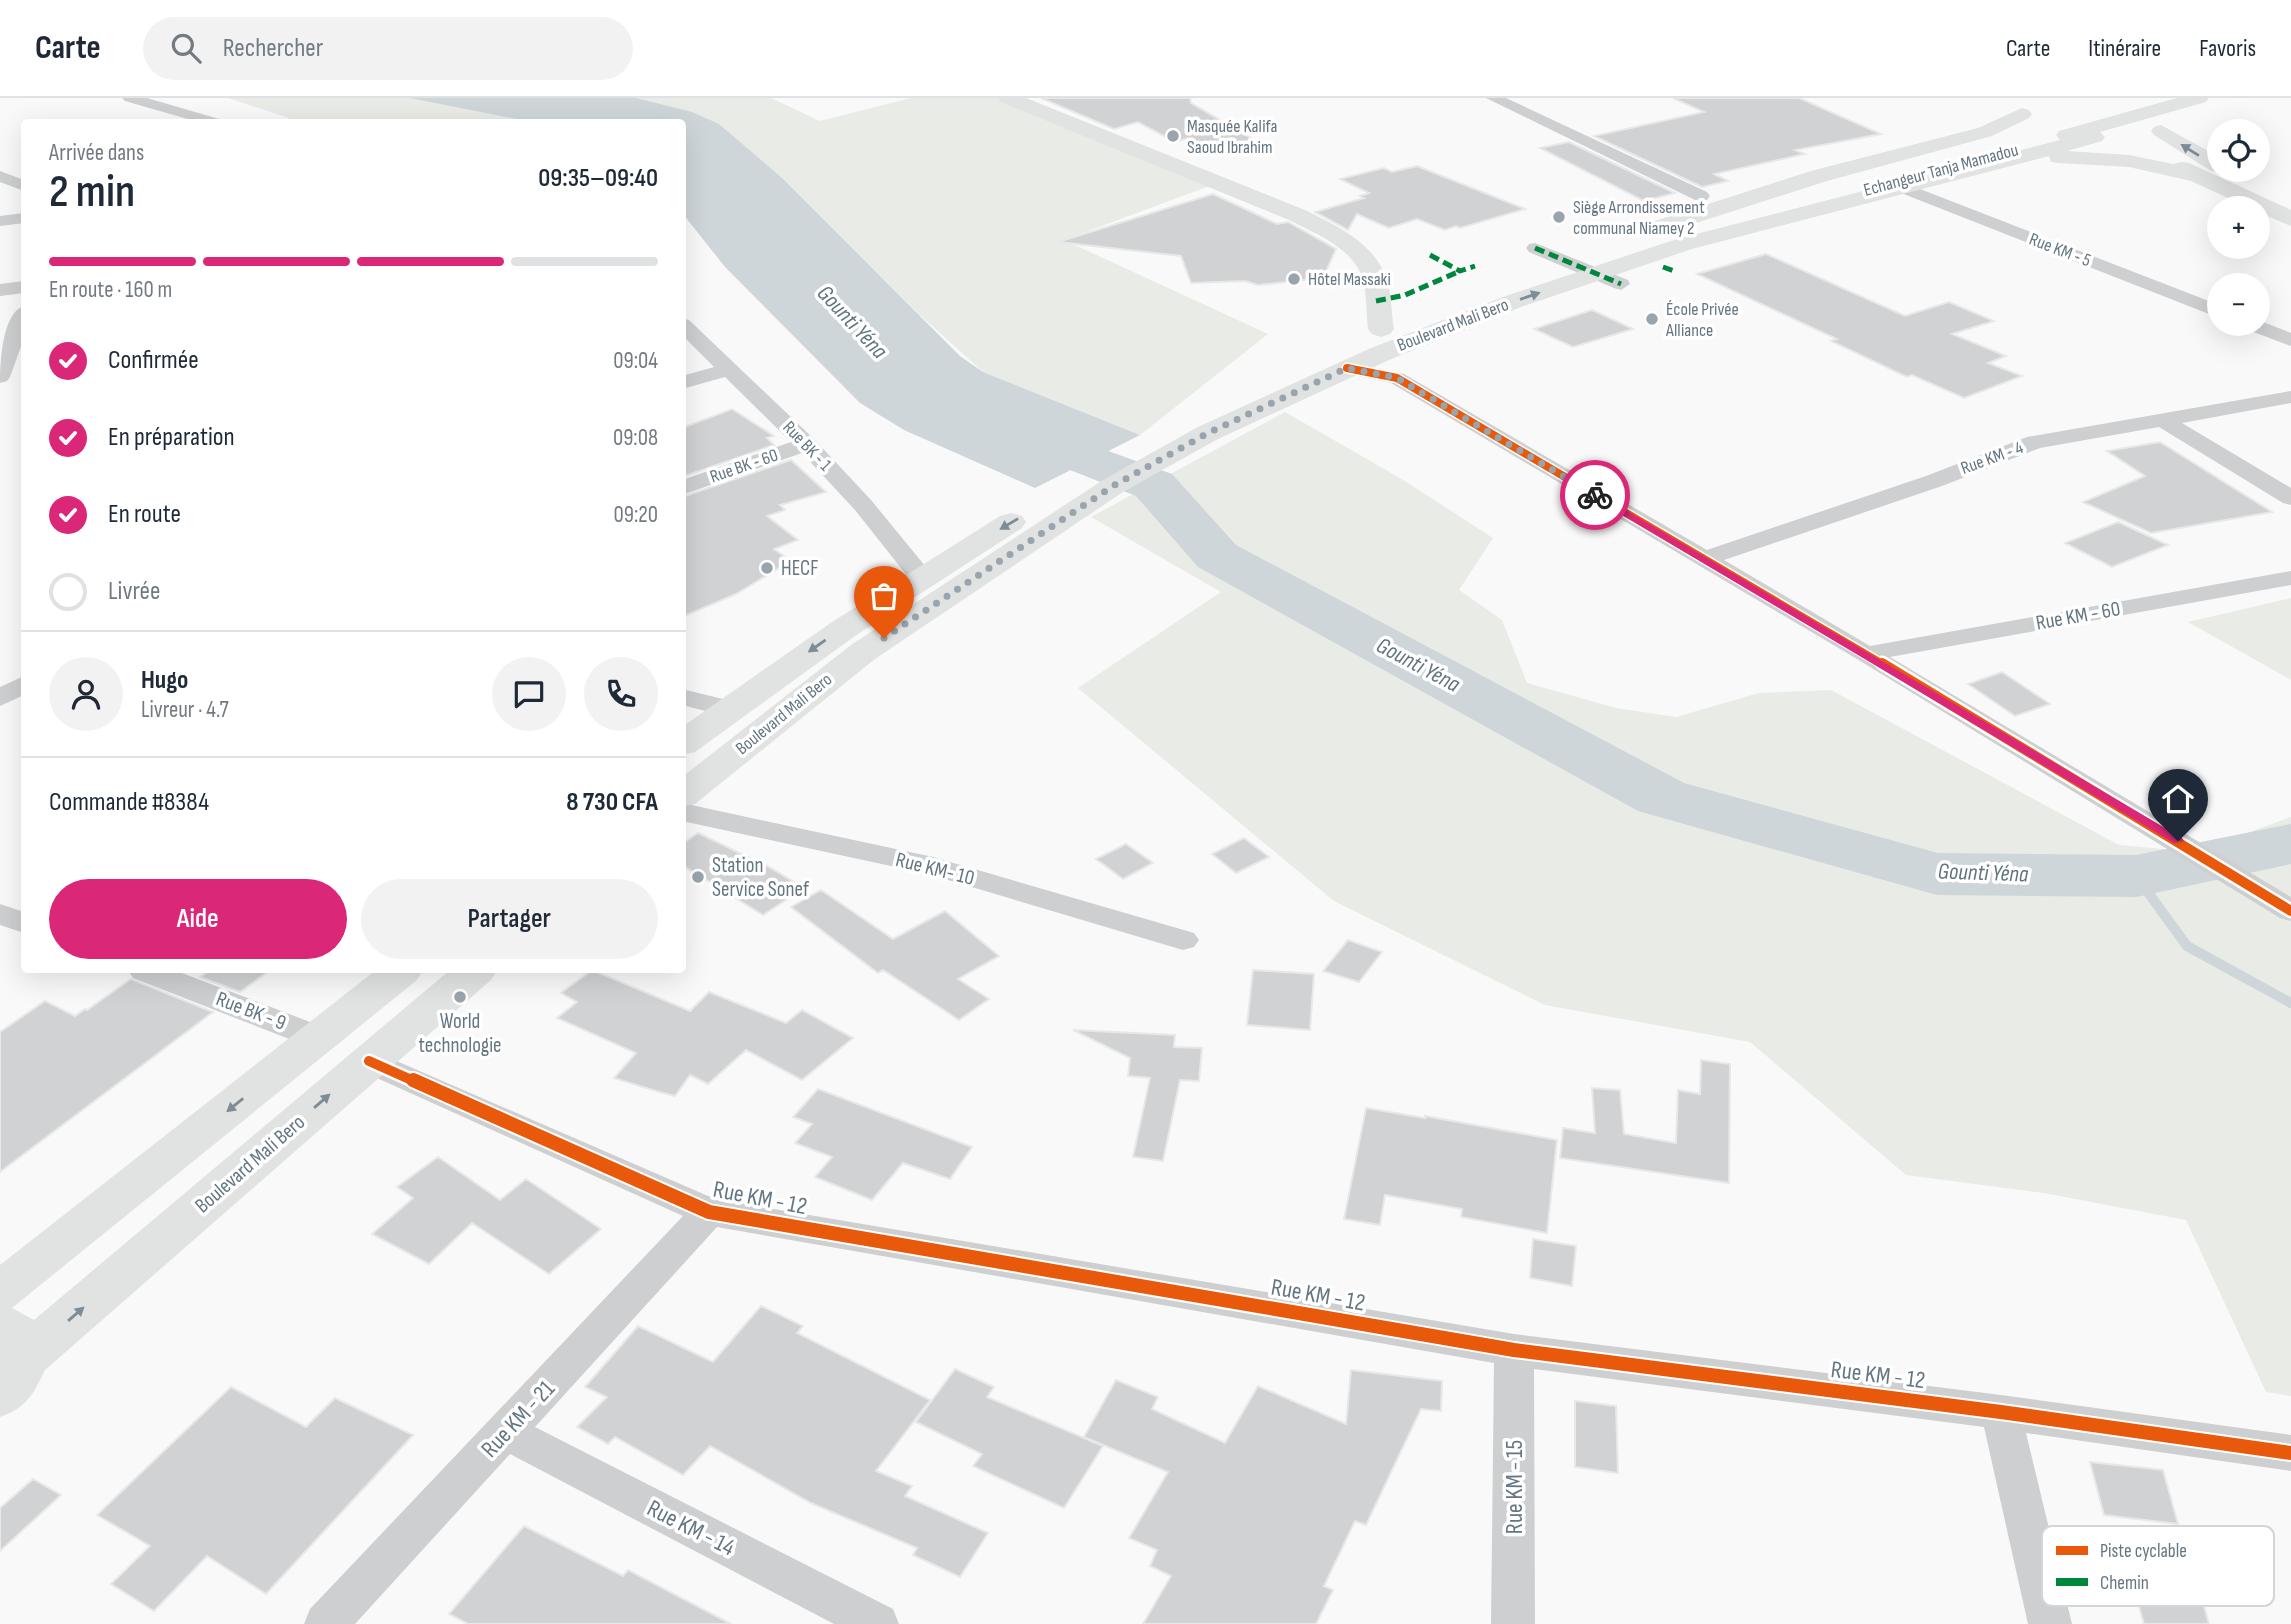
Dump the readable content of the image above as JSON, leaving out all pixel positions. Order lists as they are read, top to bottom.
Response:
{
  "streets": {
    "main road": ["Echangeur Tanja Mamadou", "Boulevard Mali Bero"],
    "street": [
      "Rue KM - 5",
      "Rue BK - 1",
      "Rue KM - 4",
      "Rue BK - 60",
      "Rue KM - 60",
      "Rue KM- 10",
      "Rue BK - 9",
      "Rue KM - 12",
      "Rue KM - 21",
      "Rue KM - 15",
      "Rue KM - 14"
    ]
  },
  "crossings": [
    ["Echangeur Tanja Mamadou", "Boulevard Mali Bero"],
    ["Rue KM - 5", "Boulevard Mali Bero"],
    ["Boulevard Mali Bero", "Rue BK - 1"],
    ["Boulevard Mali Bero", "Rue KM - 12"],
    ["Rue BK - 1", "Rue BK - 60"],
    ["Rue KM - 12", "Rue KM - 21"],
    ["Rue KM - 12", "Rue KM - 15"],
    ["Rue KM - 21", "Rue KM - 14"]
  ],
  "water": ["Gounti Yéna"],
  "places": [
    "Masquée Kalifa Saoud Ibrahim",
    "Siège Arrondissement communal Niamey 2",
    "Hôtel Massaki",
    "École Privée Alliance",
    "HECF",
    "Station Service Sonef",
    "World technologie"
  ],
  "legend": ["Piste cyclable", "Chemin"],
  "page": {
    "header": "Carte",
    "search": "Rechercher",
    "nav": ["Carte", "Itinéraire", "Favoris"],
    "map_buttons": ["+", "−"],
    "heading": ["2 min", "Arrivée dans", "09:35–09:40"],
    "panel": [
      "Hugo",
      "Livreur · 4.7",
      "Commande #8384",
      "8 730 CFA"
    ],
    "bar": "En route · 160 m",
    "list": [
      ["Confirmée", "09:04"],
      ["En préparation", "09:08"],
      ["En route", "09:20"],
      "Livrée"
    ],
    "buttons": ["Aide", "Partager"]
  }
}
